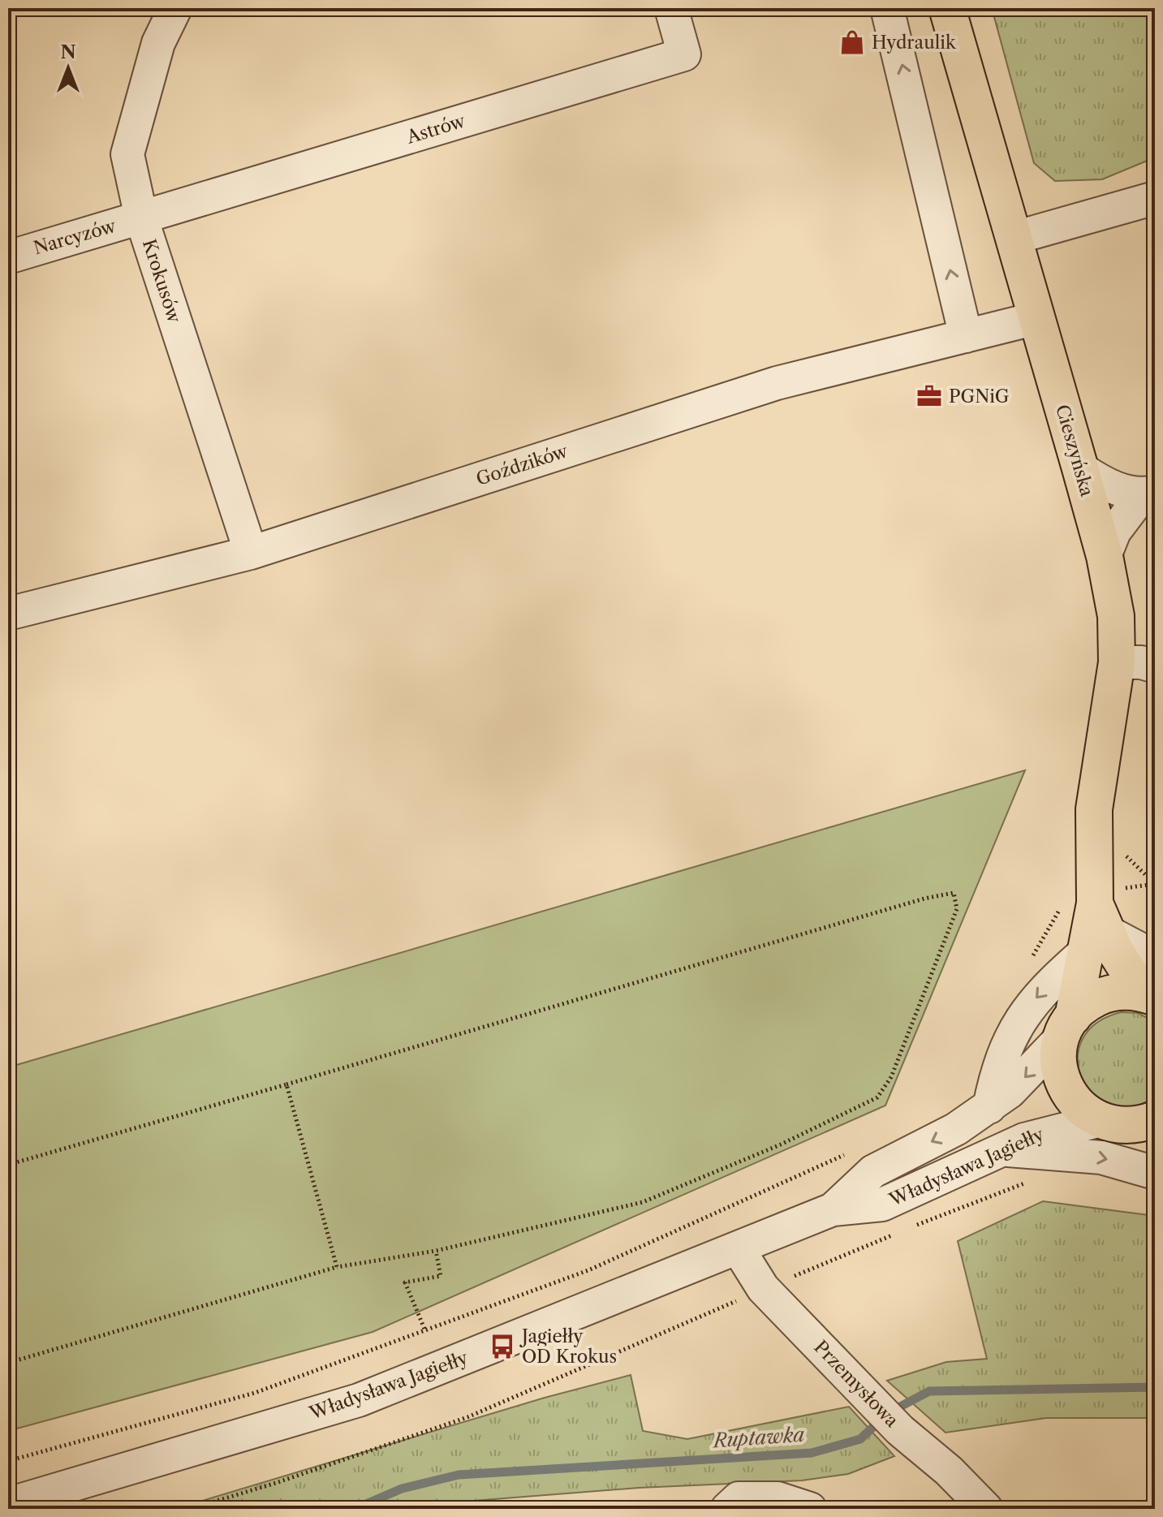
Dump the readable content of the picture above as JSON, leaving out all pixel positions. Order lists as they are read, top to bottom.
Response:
{
  "streets": {
    "main road": ["Cieszyńska"],
    "street": [
      "Astrów",
      "Narcyzów",
      "Krokusów",
      "Goździków",
      "Władysława Jagiełły",
      "Przemysłowa"
    ]
  },
  "crossings": [
    ["Astrów", "Narcyzów"],
    ["Astrów", "Krokusów"],
    ["Narcyzów", "Krokusów"],
    ["Krokusów", "Goździków"],
    ["Cieszyńska", "Goździków"],
    ["Cieszyńska", "Władysława Jagiełły"],
    ["Władysława Jagiełły", "Przemysłowa"]
  ],
  "water": ["Ruptawka"],
  "places": {
    "shop": ["Hydraulik"],
    "office": ["PGNiG"],
    "bus stop": ["Jagiełły OD Krokus"]
  },
  "north": "top"
}
